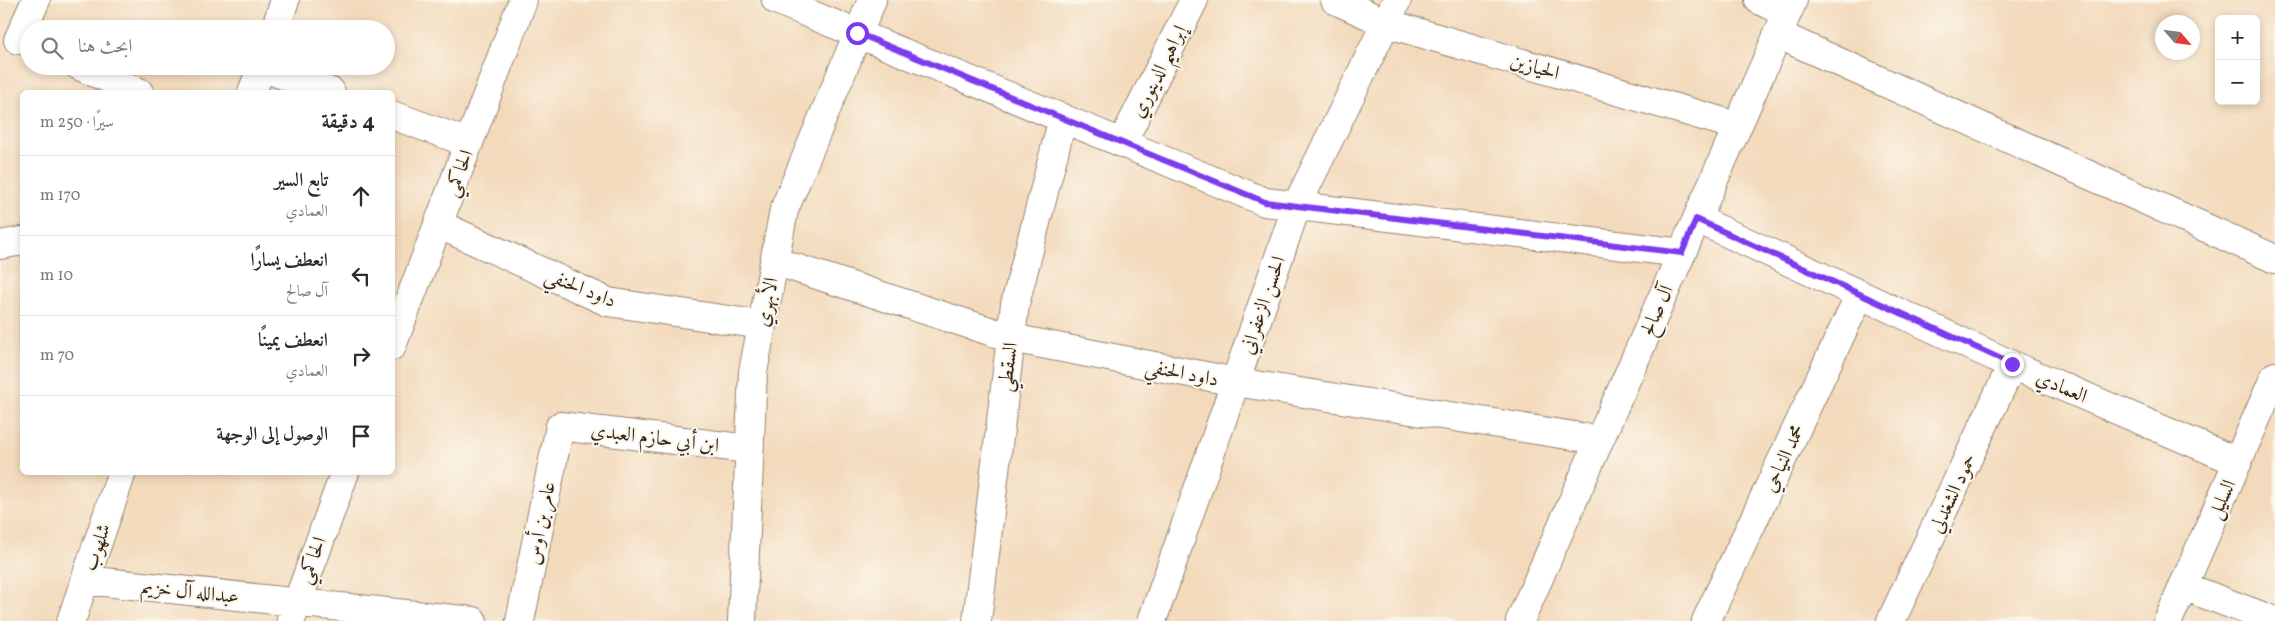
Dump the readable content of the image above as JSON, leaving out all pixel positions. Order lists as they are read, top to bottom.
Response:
{
  "streets": {
    "street": [
      "الحيازين",
      "إبراهيم الدينوري",
      "الحاكمي",
      "داود الحنفي",
      "الأبهري",
      "الحسن الزعفراني",
      "آل صالح",
      "السقطي",
      "العمادي",
      "ابن أبي حازم العبدي",
      "محمد النياحي",
      "حمود الشغدلي",
      "السليل",
      "عامر بن أوس",
      "شلهوب",
      "عبدالله آل خزيم"
    ]
  },
  "crossings": [
    ["الحيازين", "الحسن الزعفراني"],
    ["الحيازين", "آل صالح"],
    ["الحاكمي", "داود الحنفي"],
    ["الحاكمي", "عبدالله آل خزيم"],
    ["داود الحنفي", "الأبهري"],
    ["داود الحنفي", "الحسن الزعفراني"],
    ["داود الحنفي", "آل صالح"],
    ["داود الحنفي", "السقطي"],
    ["الأبهري", "ابن أبي حازم العبدي"],
    ["آل صالح", "العمادي"],
    ["العمادي", "محمد النياحي"],
    ["العمادي", "حمود الشغدلي"],
    ["العمادي", "السليل"],
    ["ابن أبي حازم العبدي", "عامر بن أوس"],
    ["شلهوب", "عبدالله آل خزيم"]
  ],
  "north": "bottom right",
  "page": {
    "map_buttons": ["+", "−"],
    "search": "ابحث هنا",
    "heading": ["4 دقيقة", "سيرًا · 250 m"],
    "list": [
      ["تابع السير", "العمادي", "170 m"],
      ["انعطف يسارًا", "آل صالح", "10 m"],
      ["انعطف يمينًا", "العمادي", "70 m"],
      "الوصول إلى الوجهة"
    ]
  }
}
